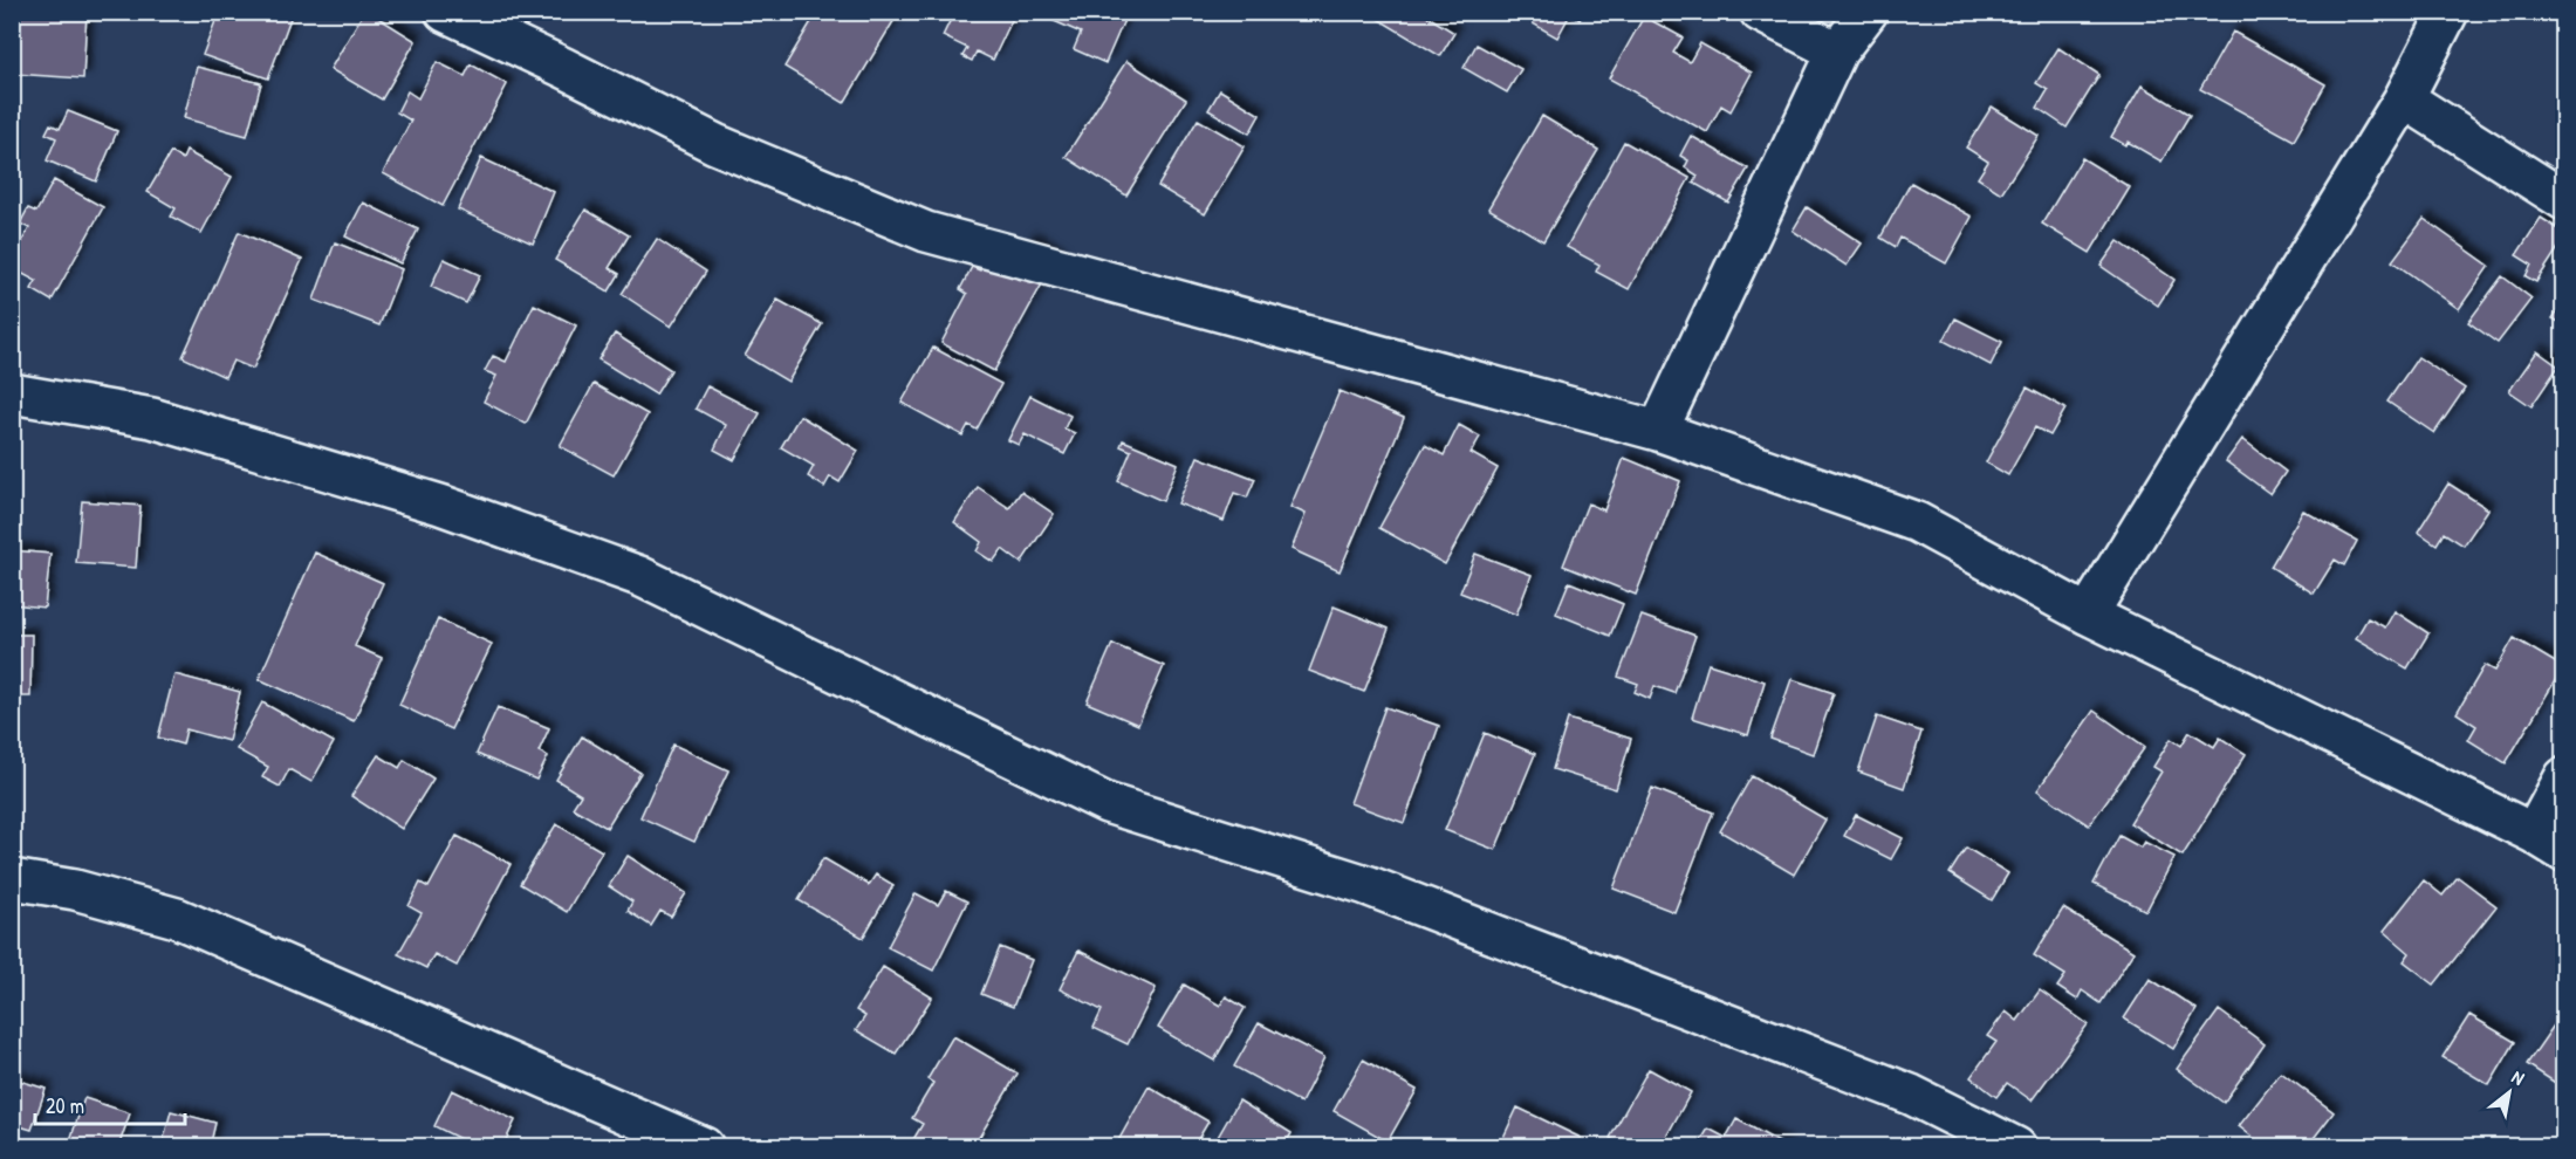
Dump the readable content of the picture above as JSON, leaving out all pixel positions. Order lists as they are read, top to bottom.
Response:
{
  "scale_bar": "20 m",
  "north": "top right"
}
